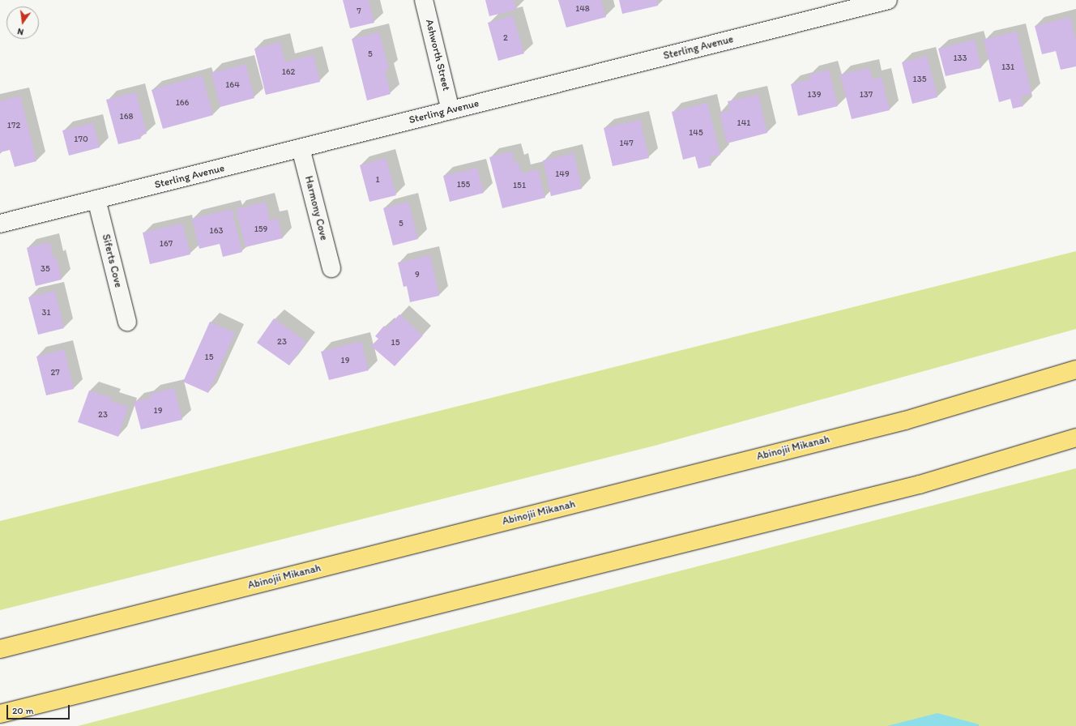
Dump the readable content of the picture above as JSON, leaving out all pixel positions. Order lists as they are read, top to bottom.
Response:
{
  "streets": {
    "main road": ["Abinojii Mikanah"],
    "street": [
      "Sterling Avenue",
      "Ashworth Street",
      "Harmony Cove",
      "Siferts Cove"
    ]
  },
  "crossings": [
    ["Sterling Avenue", "Ashworth Street"],
    ["Sterling Avenue", "Harmony Cove"],
    ["Sterling Avenue", "Siferts Cove"]
  ],
  "house_numbers": [
    "148",
    "7",
    "2",
    "5",
    "133",
    "131",
    "162",
    "135",
    "164",
    "139",
    "137",
    "166",
    "168",
    "141",
    "172",
    "145",
    "170",
    "147",
    "149",
    "1",
    "155",
    "151",
    "5",
    "159",
    "163",
    "167",
    "35",
    "9",
    "31",
    "23",
    "15",
    "15",
    "19",
    "27",
    "19",
    "23"
  ],
  "scale_bar": "20 m",
  "north": "bottom"
}
